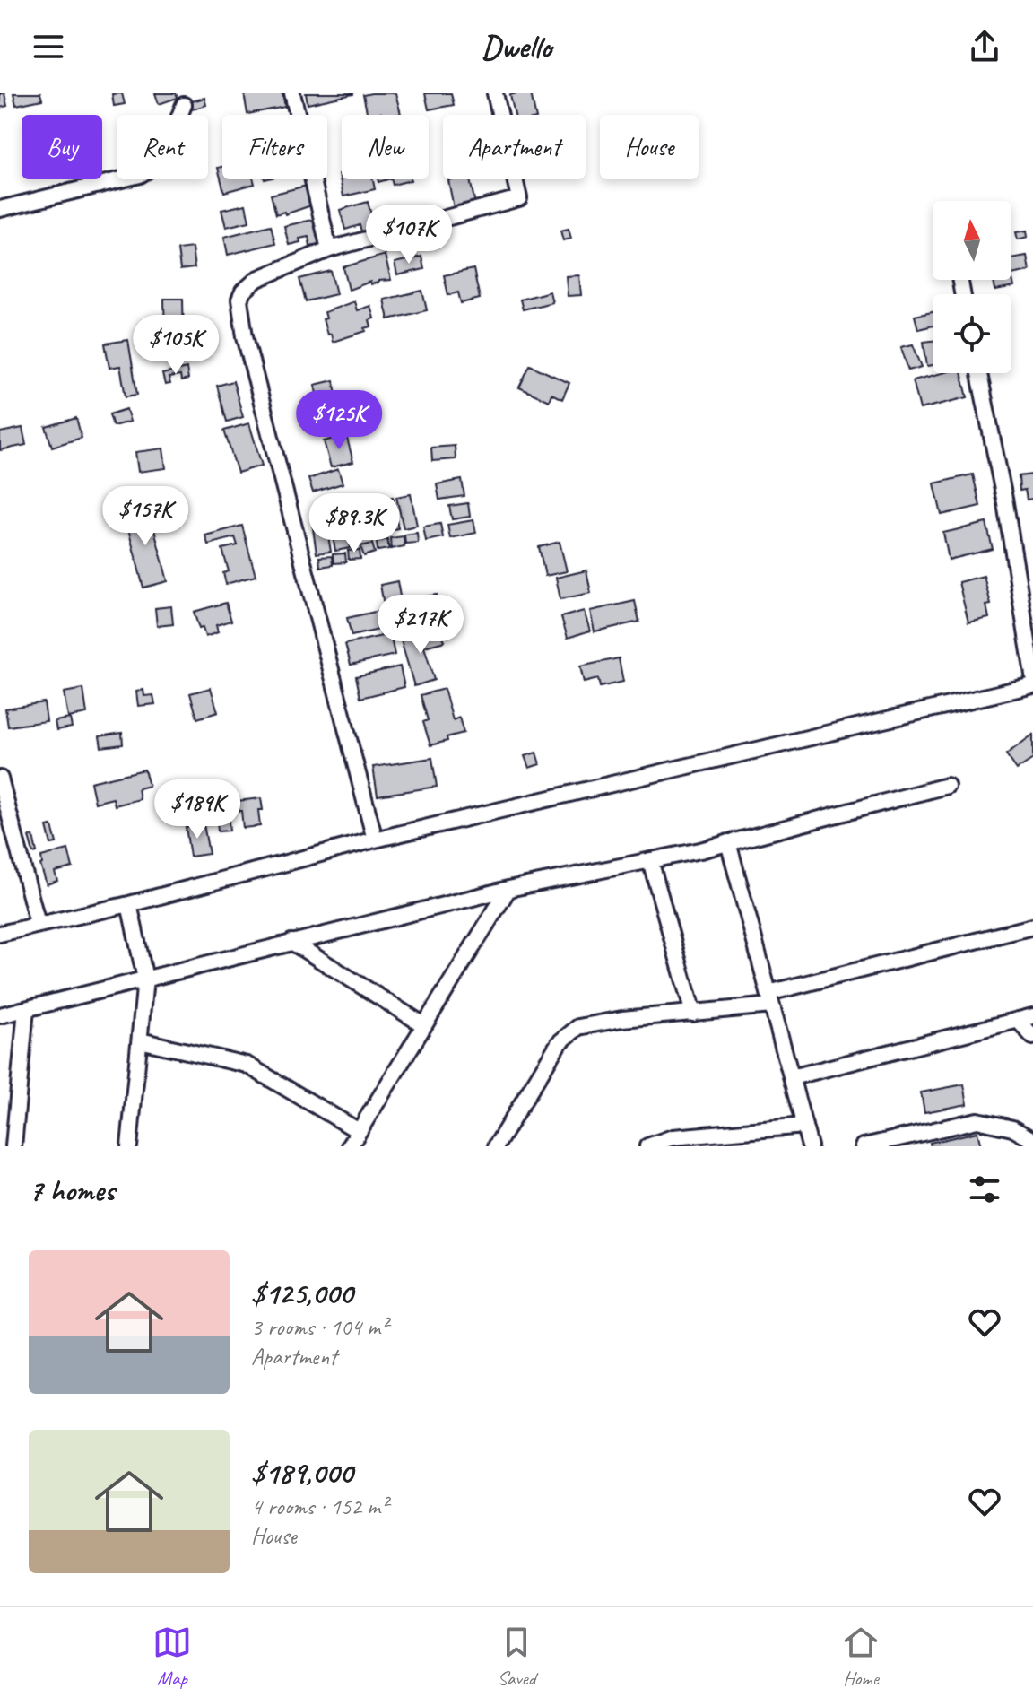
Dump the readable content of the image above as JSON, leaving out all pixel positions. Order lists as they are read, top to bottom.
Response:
{
  "north": "top",
  "page": {
    "header": "Dwello",
    "chip": [
      "Buy",
      "Rent",
      "Filters",
      "New",
      "Apartment",
      "House"
    ],
    "price": [
      "$107K",
      "$105K",
      "$125K",
      "$157K",
      "$89.3K",
      "$217K",
      "$189K"
    ],
    "heading": "7 homes",
    "list": [
      {
        "name": "$125,000",
        "note": "3 rooms · 104 m² · Apartment"
      },
      {
        "name": "$189,000",
        "note": "4 rooms · 152 m² · House"
      }
    ],
    "tabs": ["Map", "Saved", "Home"]
  }
}
